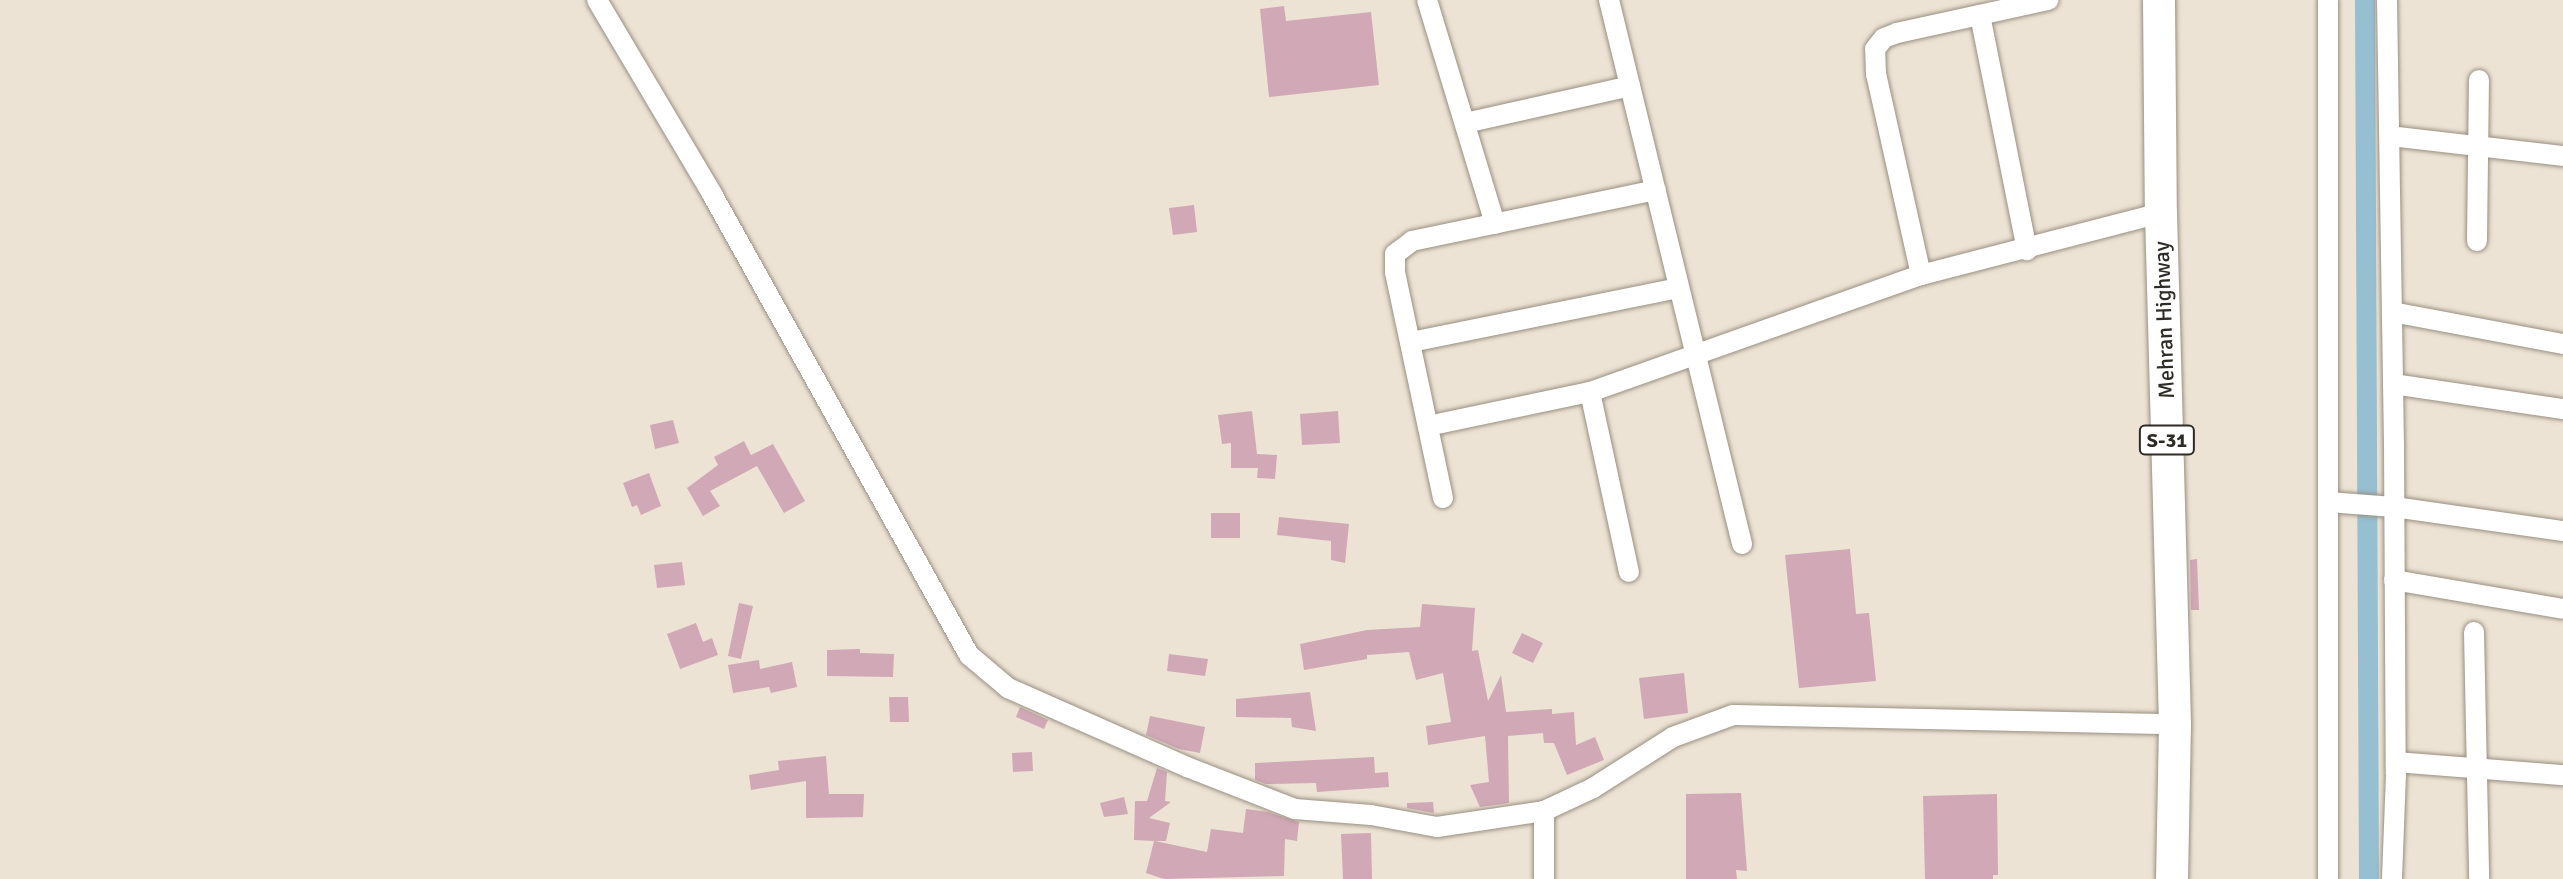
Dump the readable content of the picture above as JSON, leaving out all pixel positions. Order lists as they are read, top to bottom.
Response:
{
  "streets": {
    "main road": ["Mehran Highway", "S-31"]
  }
}
